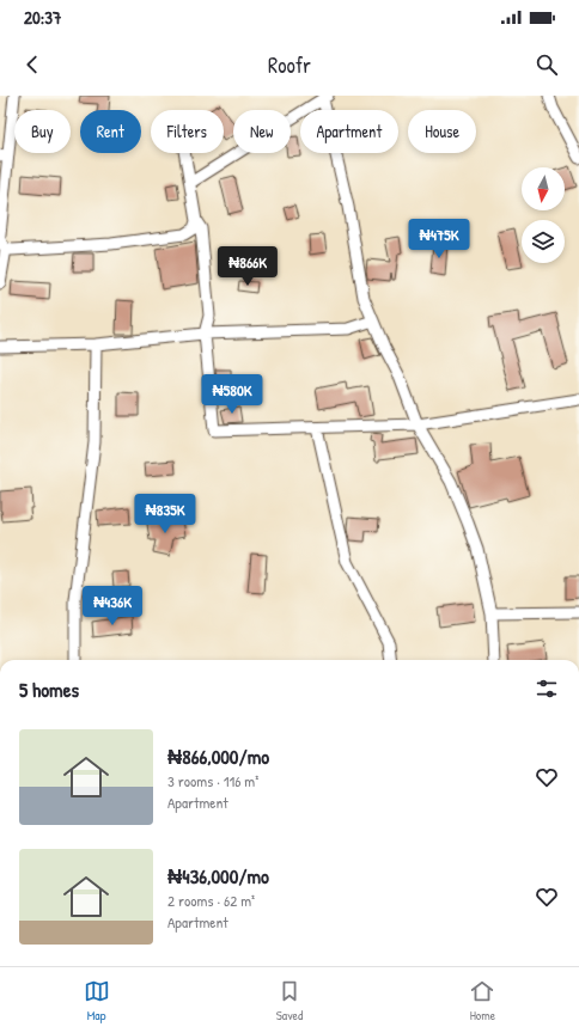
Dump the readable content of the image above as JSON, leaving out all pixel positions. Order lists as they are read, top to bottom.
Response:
{
  "north": "bottom",
  "page": {
    "status": "20:37",
    "header": "Roofr",
    "chip": [
      "Buy",
      "Rent",
      "Filters",
      "New",
      "Apartment",
      "House"
    ],
    "price": [
      "₦475K",
      "₦866K",
      "₦580K",
      "₦835K",
      "₦436K"
    ],
    "heading": "5 homes",
    "list": [
      {
        "name": "₦866,000/mo",
        "note": "3 rooms · 116 m² · Apartment"
      },
      {
        "name": "₦436,000/mo",
        "note": "2 rooms · 62 m² · Apartment"
      }
    ],
    "tabs": ["Map", "Saved", "Home"]
  }
}
